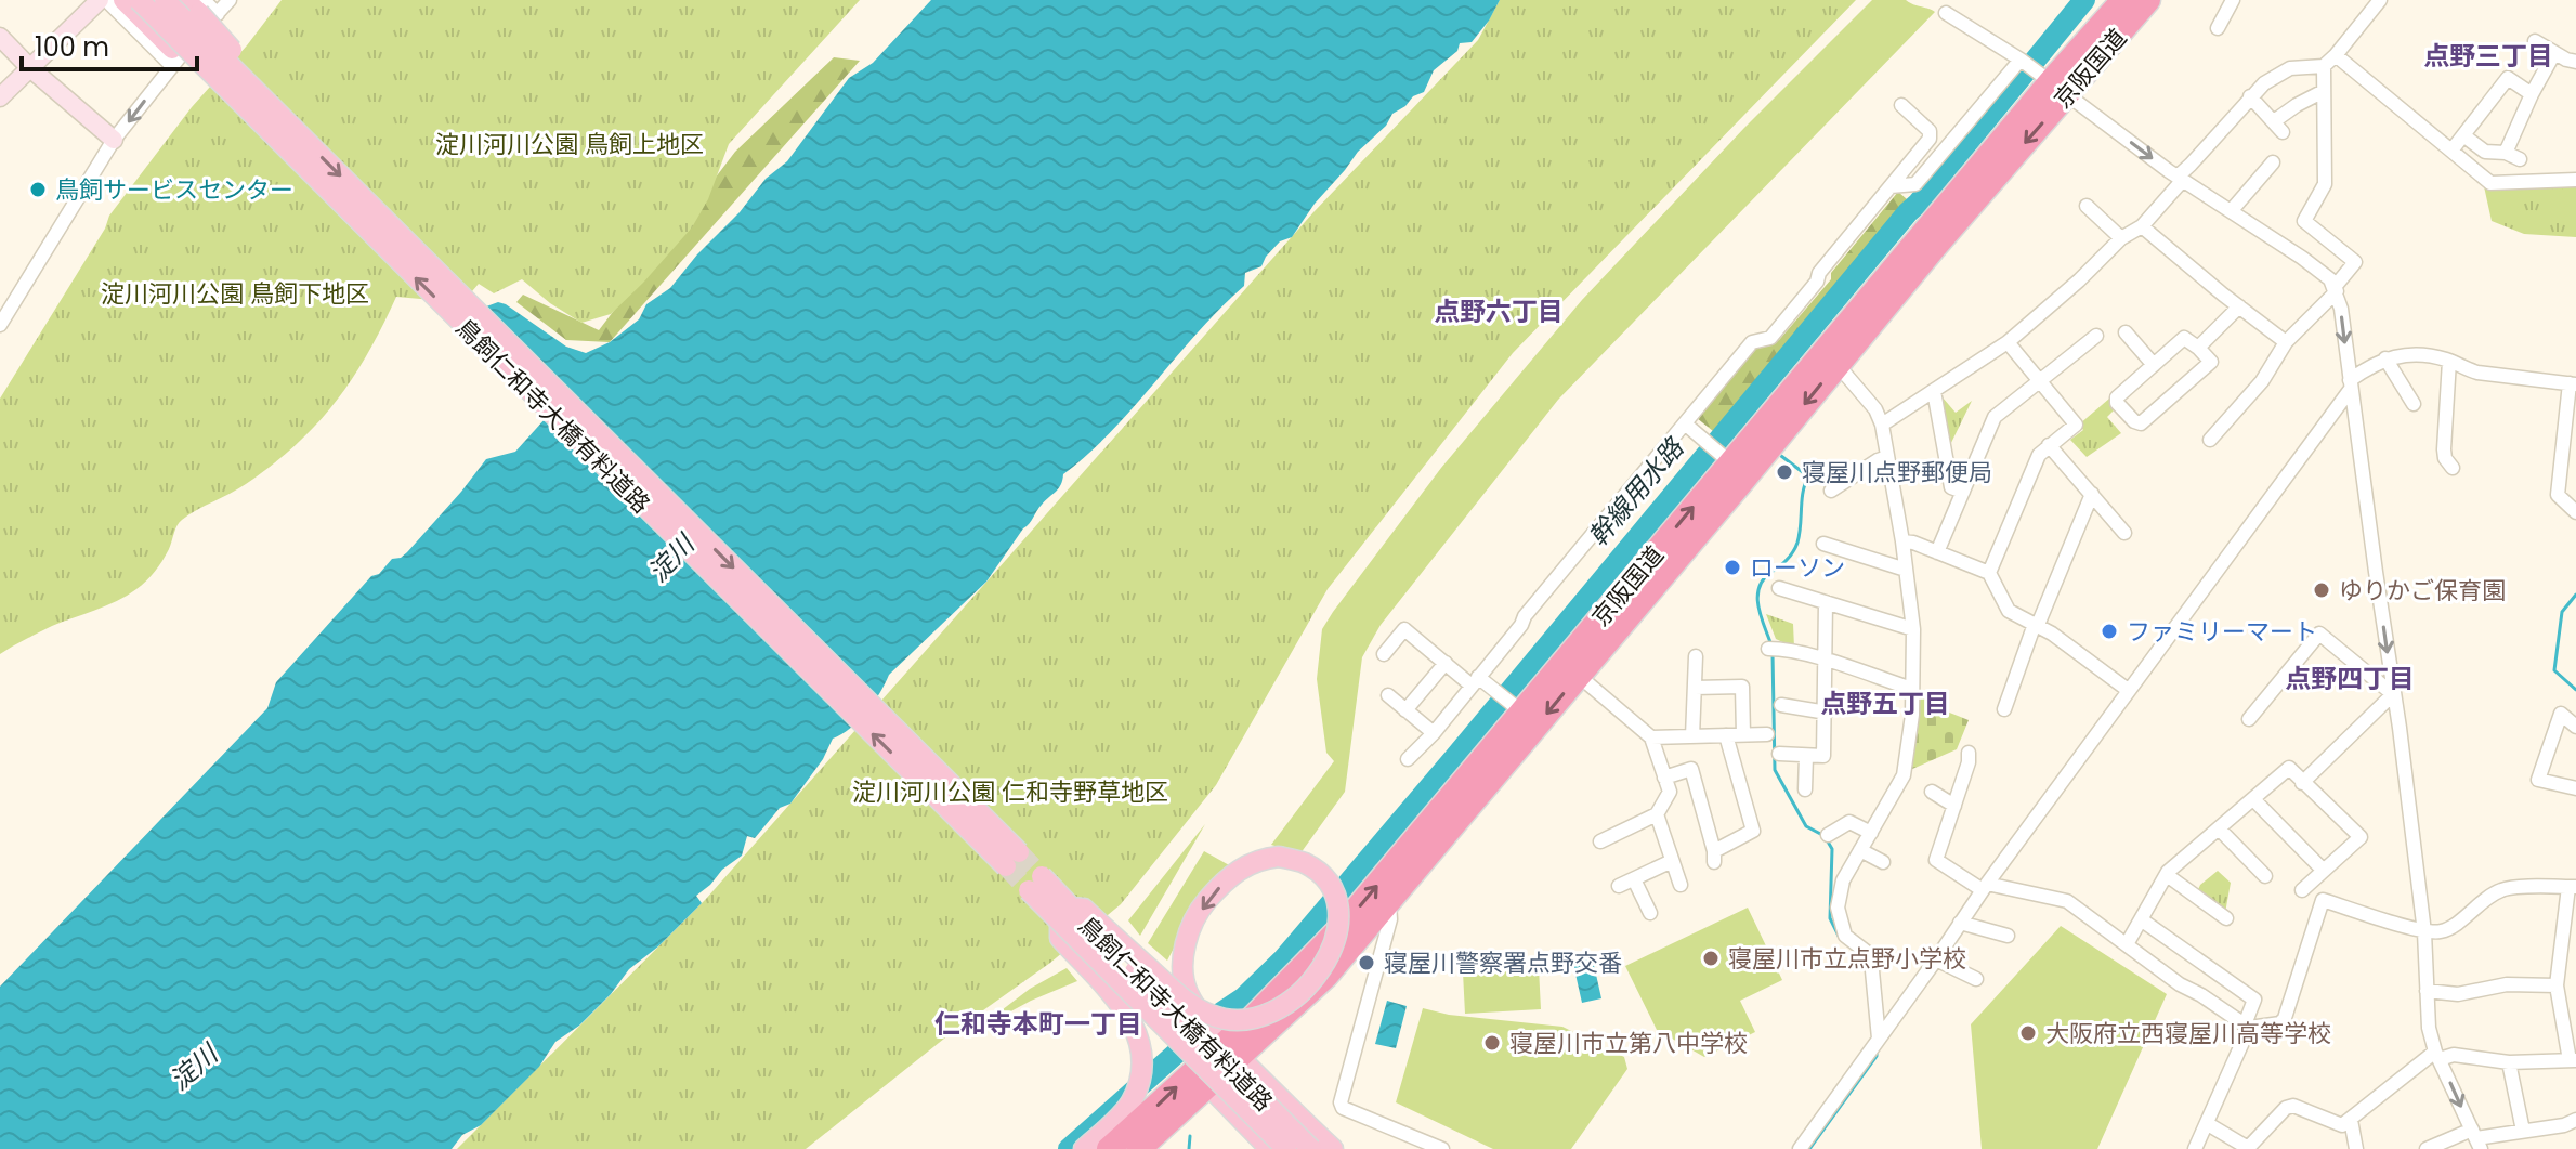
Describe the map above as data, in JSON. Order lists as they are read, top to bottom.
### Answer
{
  "streets": {
    "highway": ["京阪国道"],
    "main road": ["鳥飼仁和寺大橋有料道路"]
  },
  "districts": [
    "点野三丁目",
    "点野六丁目",
    "点野四丁目",
    "点野五丁目",
    "仁和寺本町一丁目"
  ],
  "water": ["幹線用水路", "淀川"],
  "parks": ["淀川河川公園 鳥飼上地区", "淀川河川公園 鳥飼下地区", "淀川河川公園 仁和寺野草地区"],
  "places": [
    "鳥飼サービスセンター",
    "寝屋川点野郵便局",
    "ローソン",
    "ゆりかご保育園",
    "ファミリーマート",
    "寝屋川市立点野小学校",
    "寝屋川警察署点野交番",
    "大阪府立西寝屋川高等学校",
    "寝屋川市立第八中学校"
  ],
  "scale_bar": "100 m"
}
